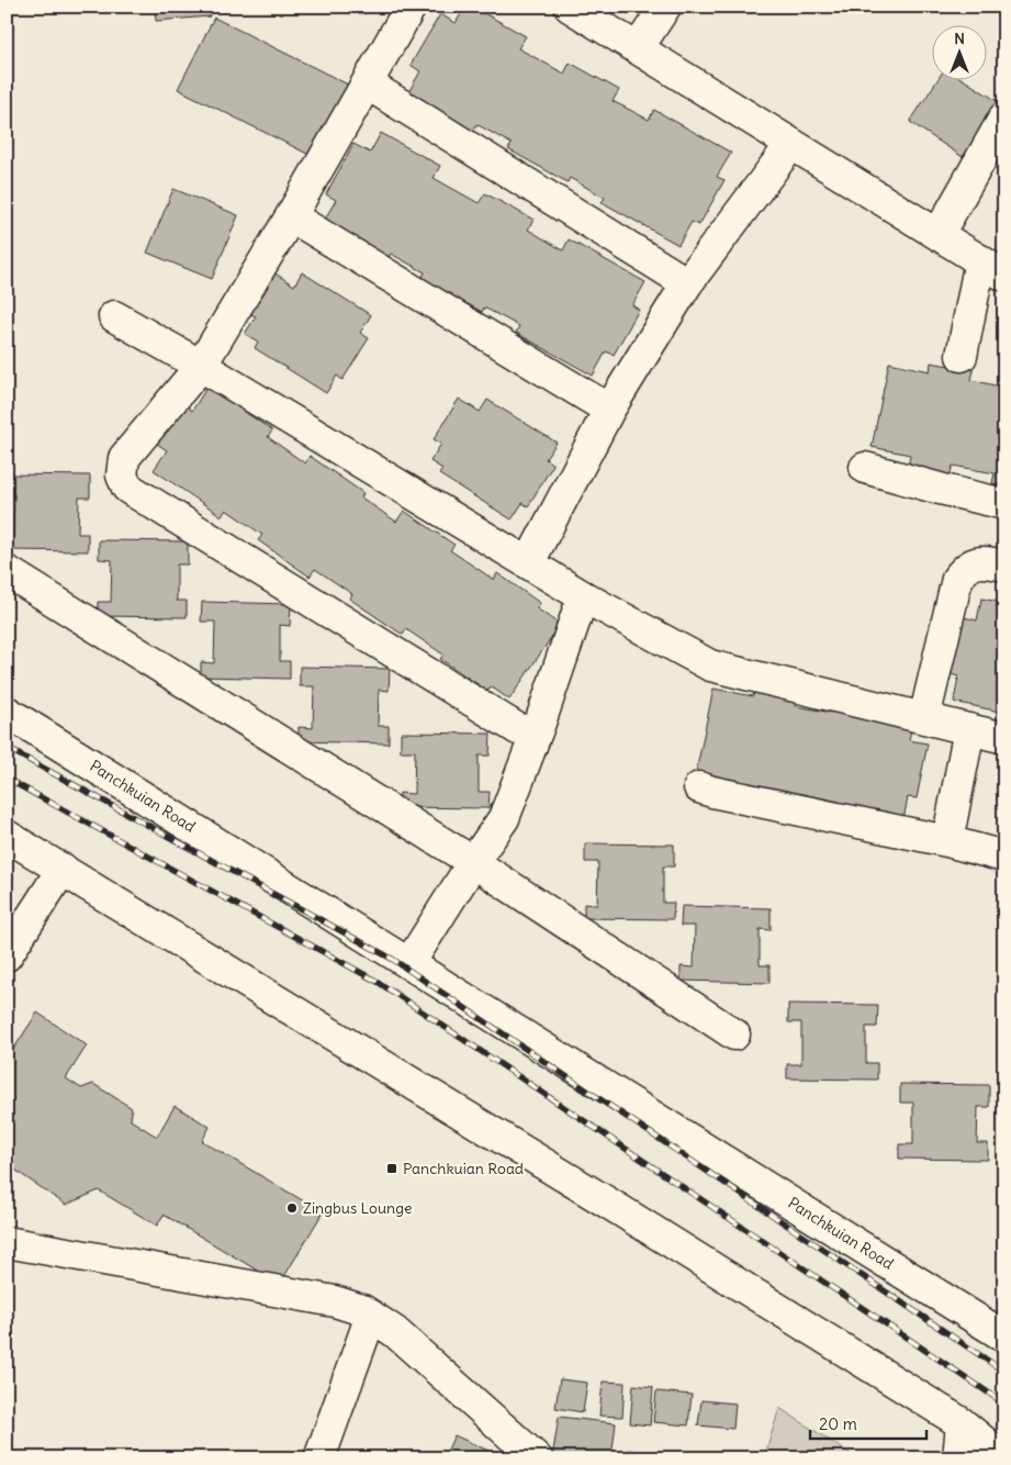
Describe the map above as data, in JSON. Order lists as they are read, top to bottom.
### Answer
{
  "streets": {
    "street": ["Panchkuian Road"]
  },
  "places": {
    "transit": ["Panchkuian Road"],
    "other": ["Zingbus Lounge"]
  },
  "scale_bar": "20 m",
  "north": "top"
}
